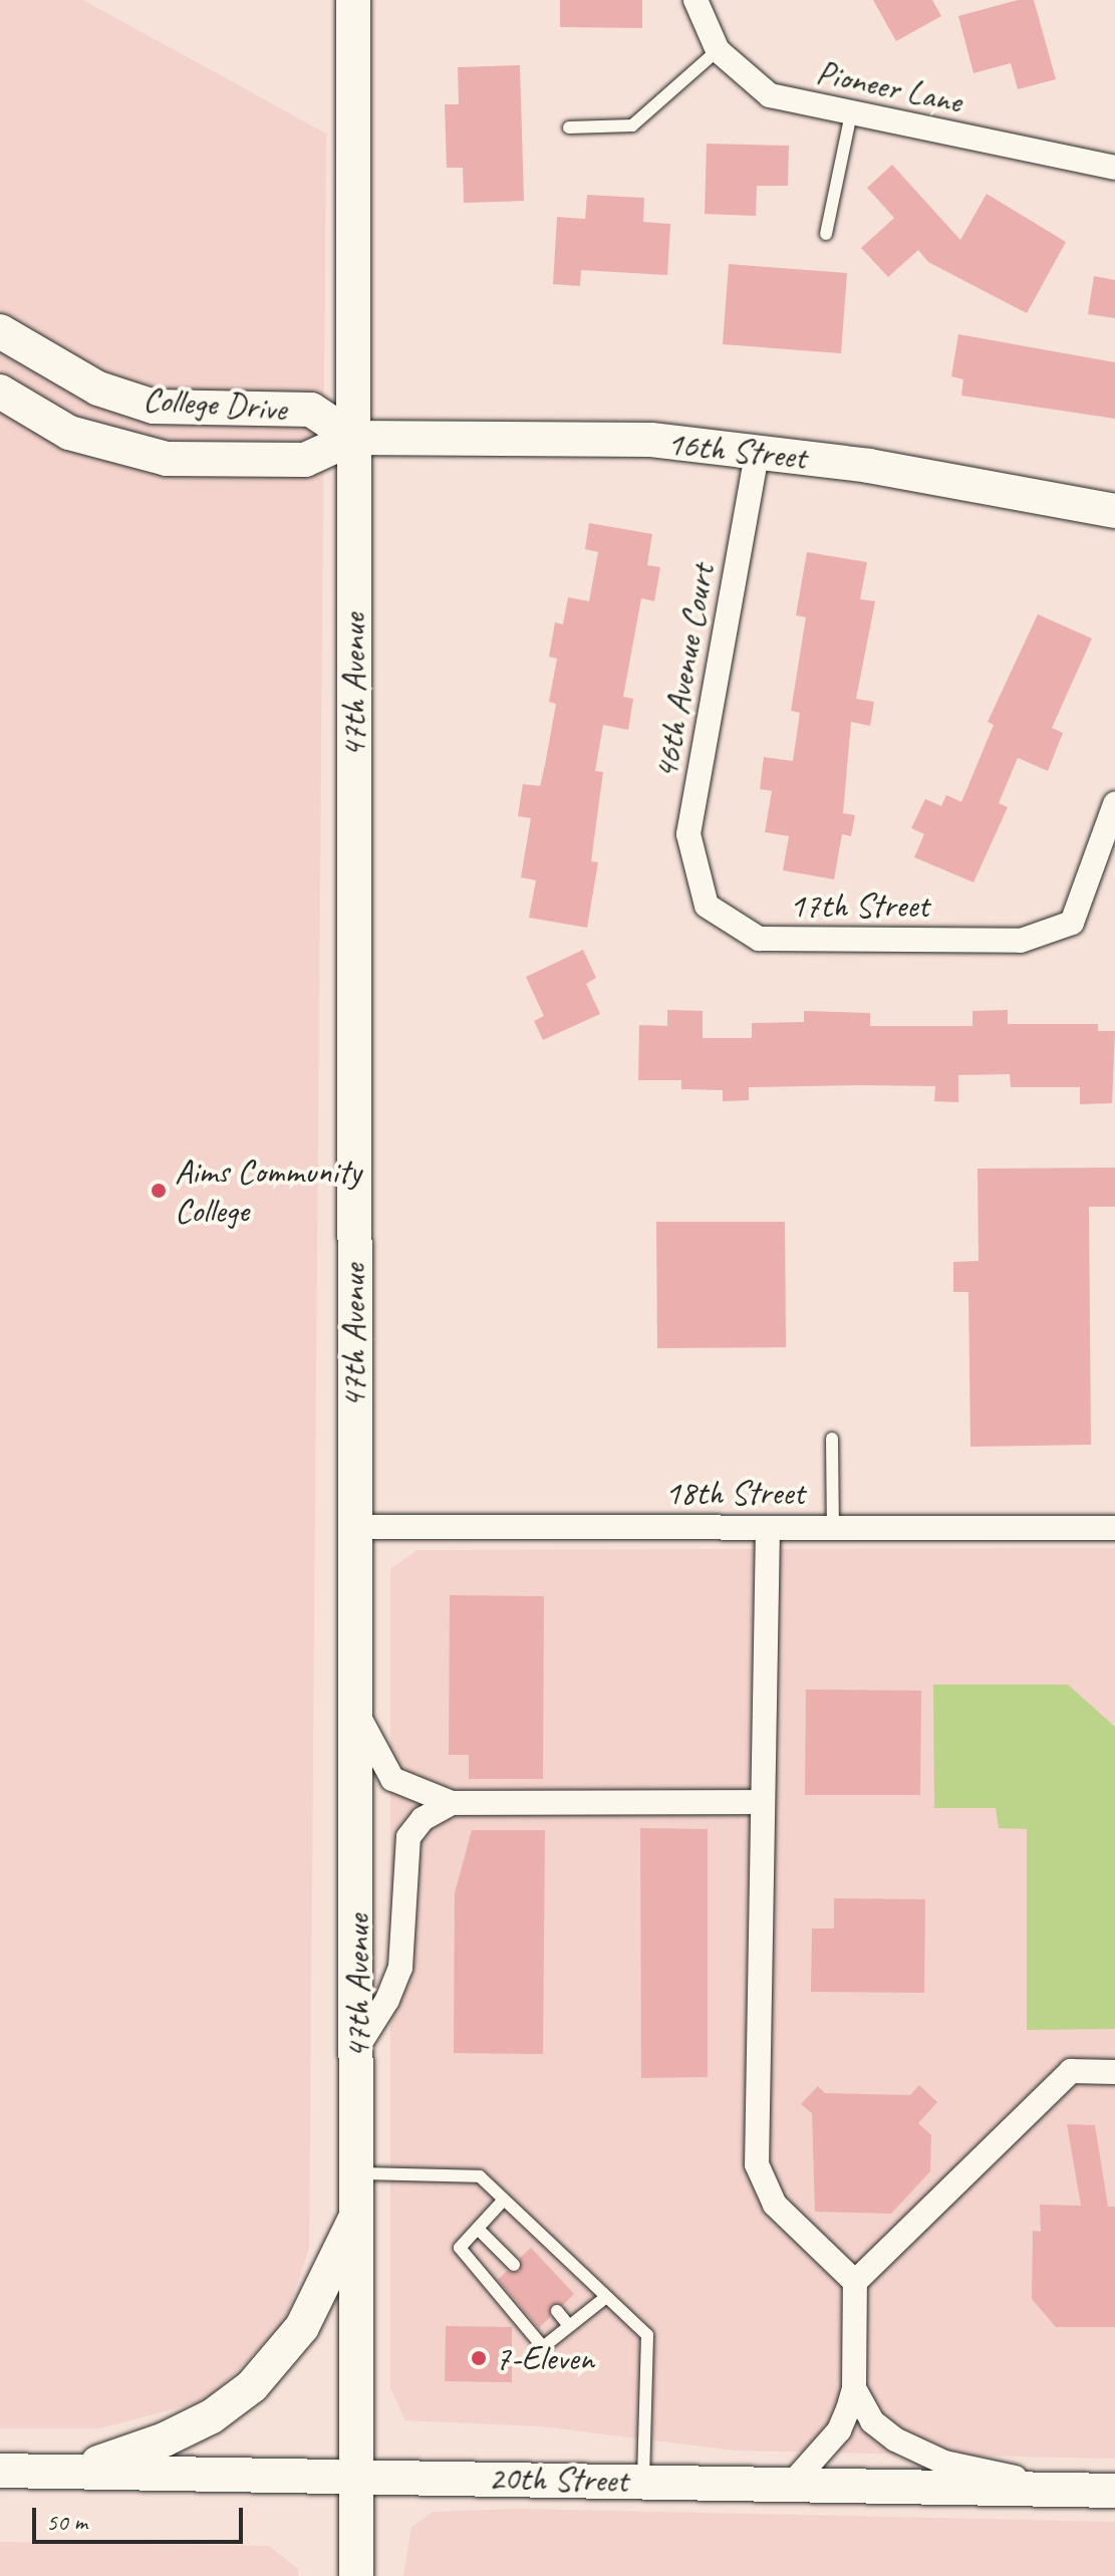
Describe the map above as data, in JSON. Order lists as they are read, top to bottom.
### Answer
{
  "streets": {
    "main road": [
      "College Drive",
      "16th Street",
      "47th Avenue",
      "20th Street"
    ],
    "street": [
      "Pioneer Lane",
      "46th Avenue Court",
      "17th Street",
      "18th Street"
    ]
  },
  "crossings": [
    ["College Drive", "16th Street"],
    ["College Drive", "47th Avenue"],
    ["16th Street", "46th Avenue Court"],
    ["16th Street", "47th Avenue"],
    ["46th Avenue Court", "17th Street"],
    ["47th Avenue", "18th Street"],
    ["47th Avenue", "20th Street"]
  ],
  "places": ["Aims Community College", "7-Eleven"],
  "scale_bar": "50 m"
}
